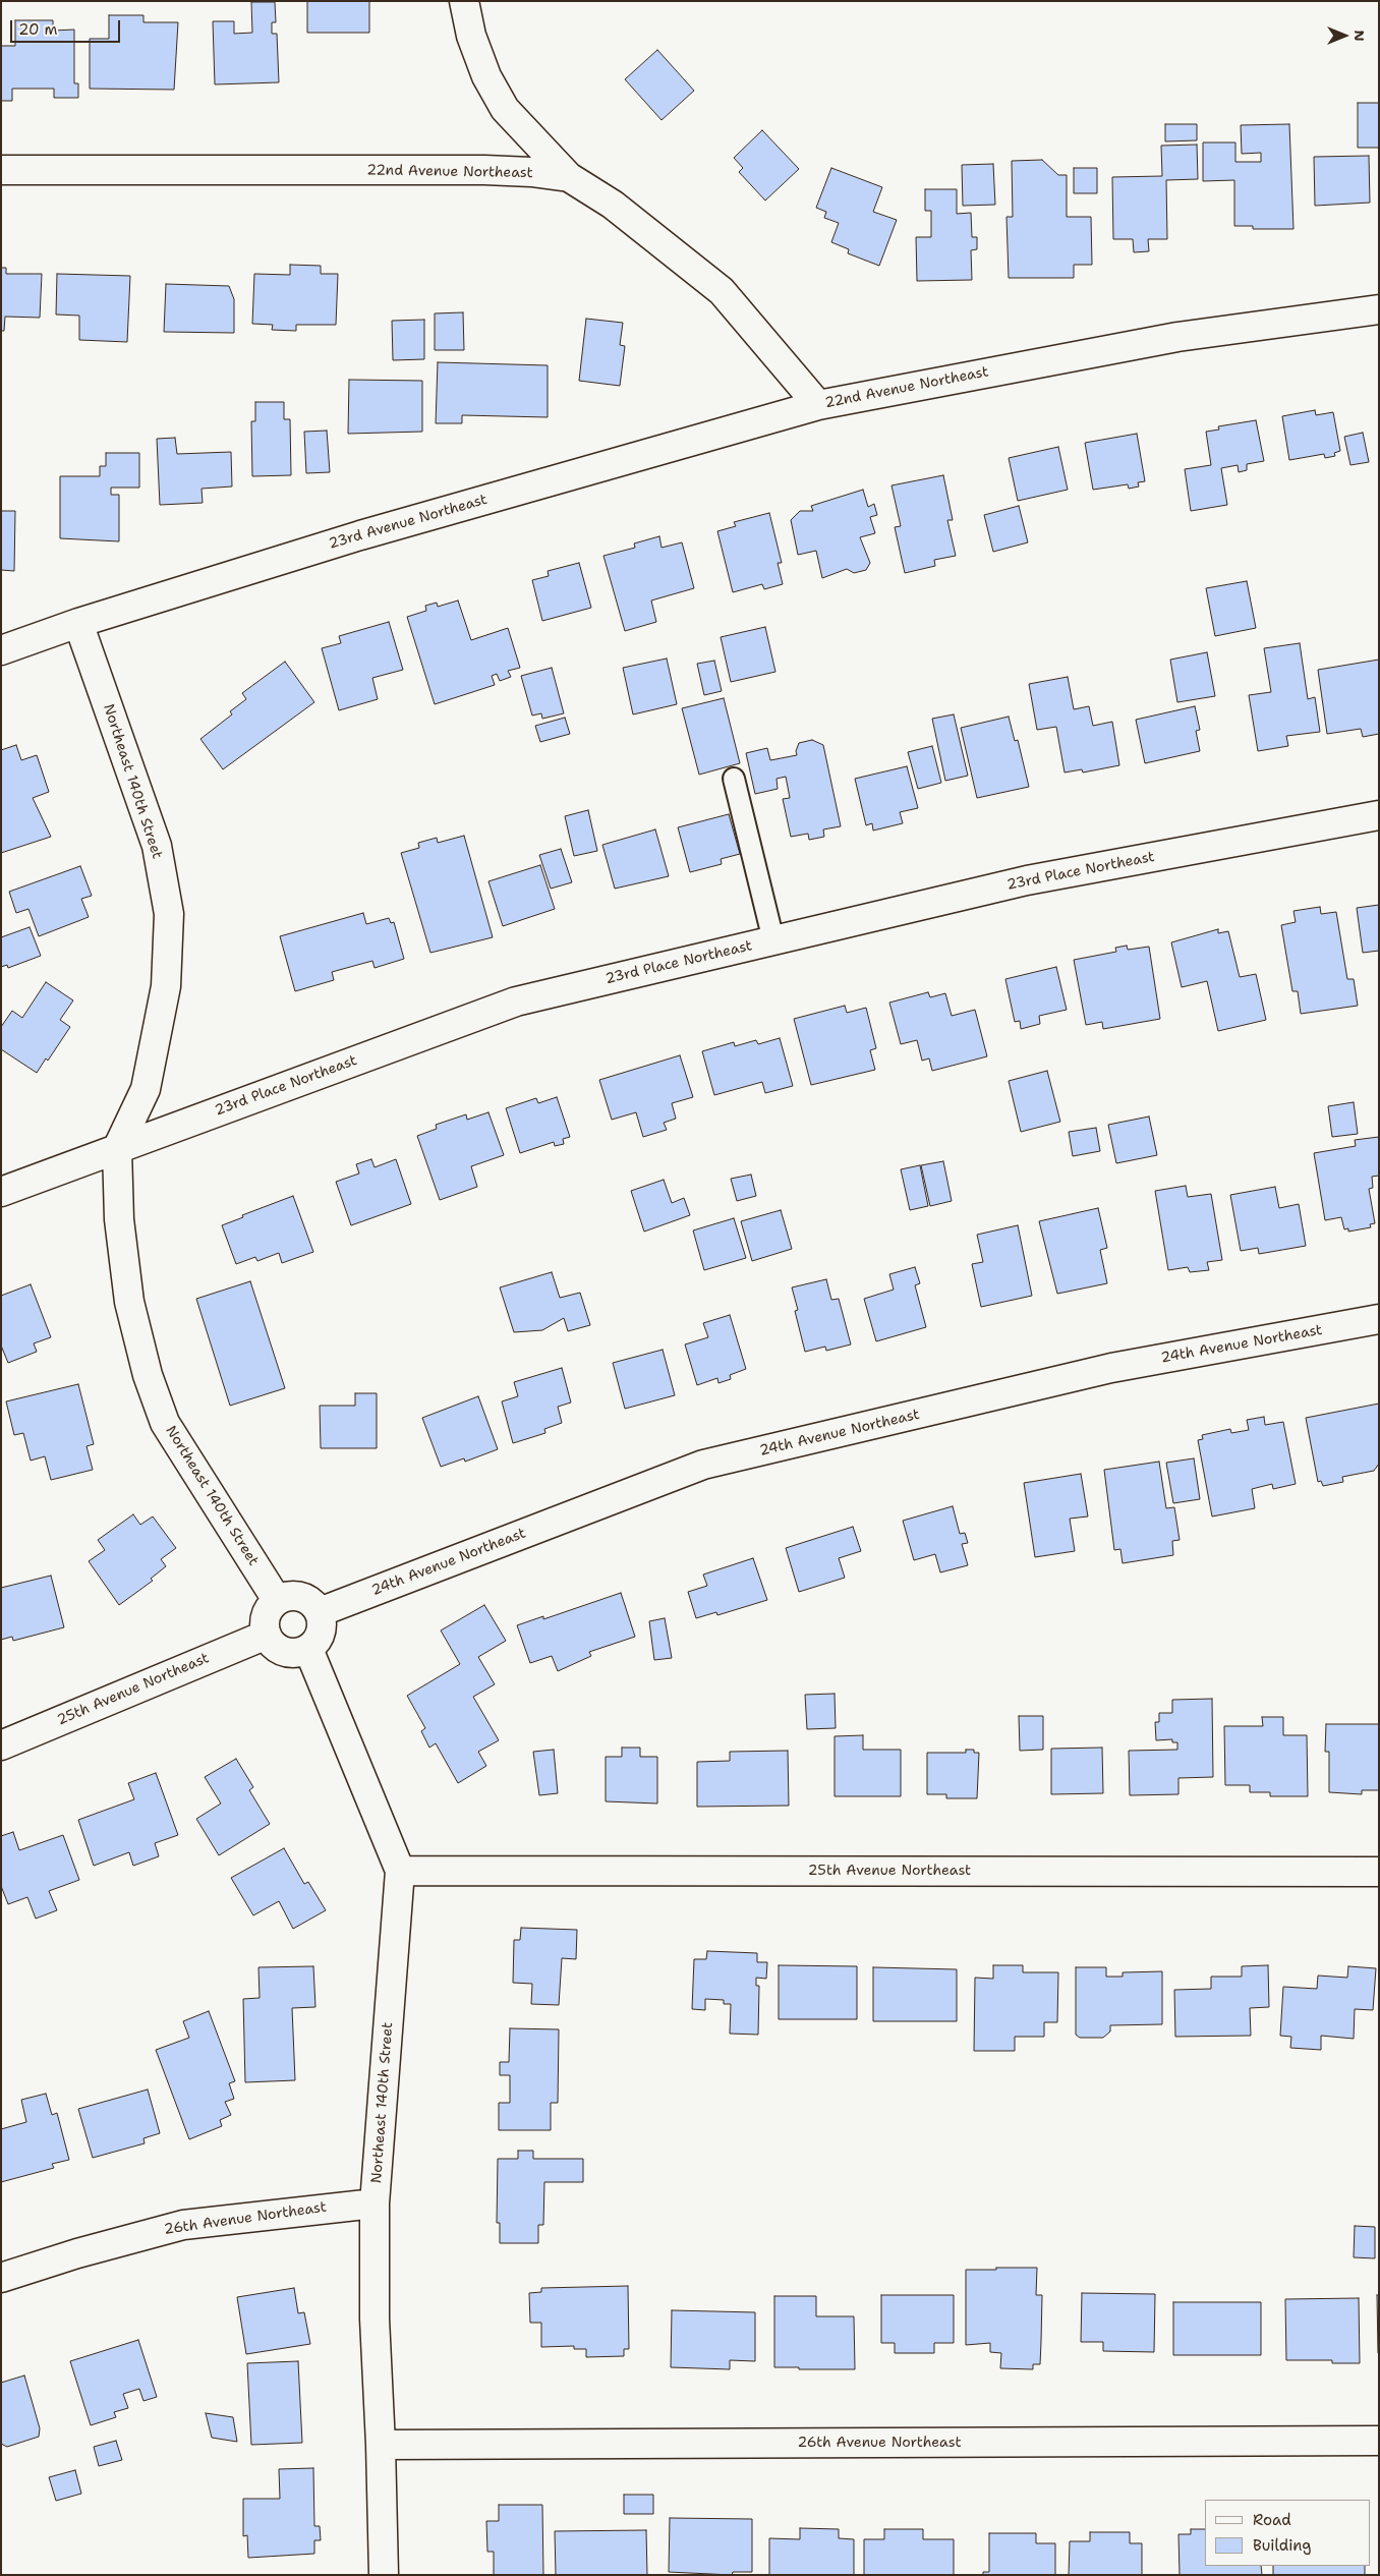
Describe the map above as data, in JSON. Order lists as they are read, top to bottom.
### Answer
{
  "streets": {
    "street": [
      "22nd Avenue Northeast",
      "23rd Avenue Northeast",
      "Northeast 140th Street",
      "23rd Place Northeast",
      "24th Avenue Northeast",
      "25th Avenue Northeast",
      "26th Avenue Northeast"
    ]
  },
  "crossings": [
    ["22nd Avenue Northeast", "23rd Avenue Northeast"],
    ["23rd Avenue Northeast", "Northeast 140th Street"],
    ["Northeast 140th Street", "23rd Place Northeast"],
    ["Northeast 140th Street", "24th Avenue Northeast"],
    ["Northeast 140th Street", "25th Avenue Northeast"],
    ["Northeast 140th Street", "26th Avenue Northeast"],
    ["24th Avenue Northeast", "25th Avenue Northeast"]
  ],
  "legend": ["Road", "Building"],
  "scale_bar": "20 m",
  "north": "right"
}
